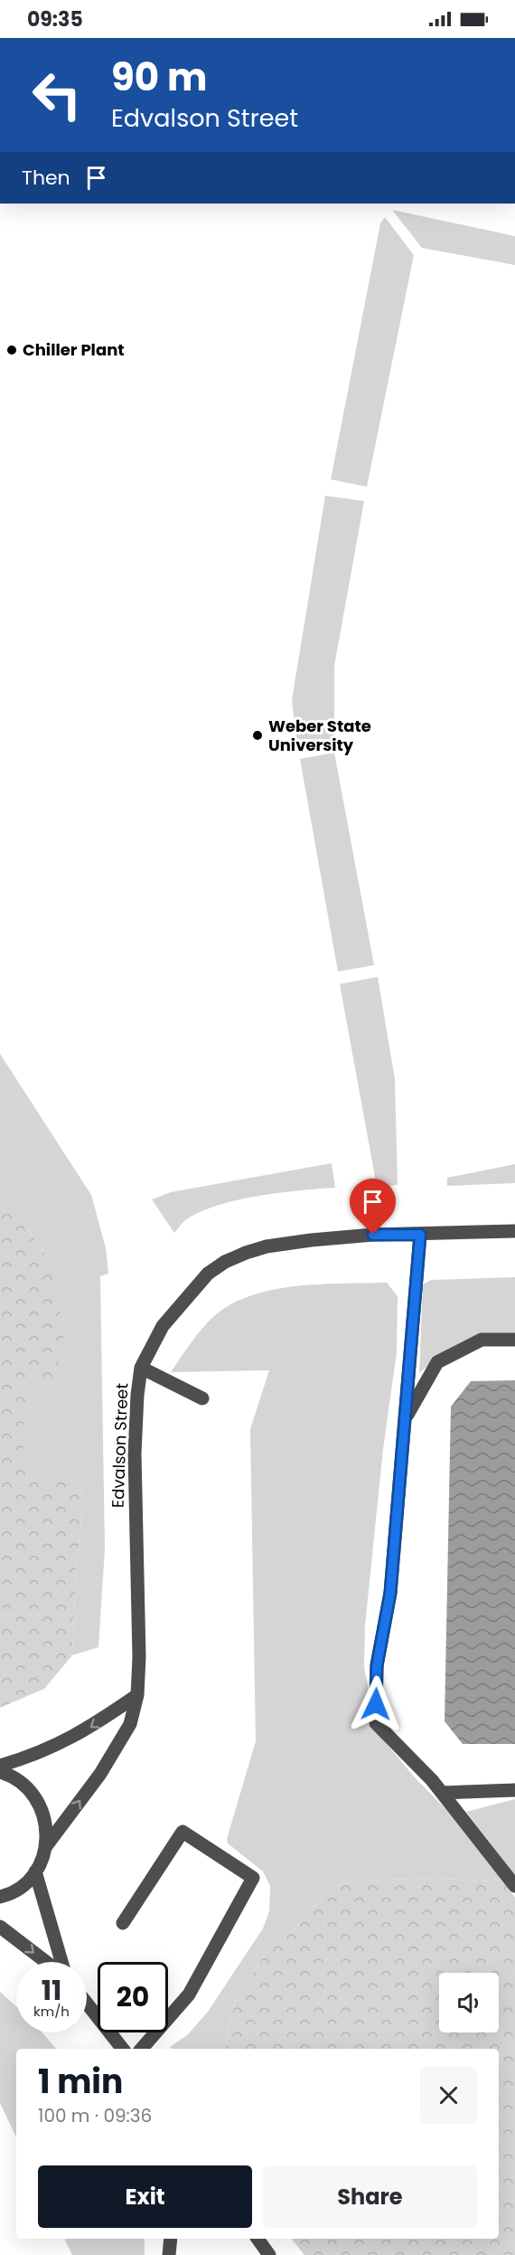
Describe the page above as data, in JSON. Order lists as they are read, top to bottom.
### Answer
{
  "streets": {
    "street": ["Edvalson Street"]
  },
  "places": ["Chiller Plant", "Weber State University"],
  "page": {
    "status": "09:35",
    "turn": ["90 m", "Edvalson Street"],
    "then": "Then",
    "speed": "11 km/h",
    "limit": "20",
    "heading": ["1 min", "100 m · 09:36"],
    "buttons": ["Exit", "Share"]
  }
}
